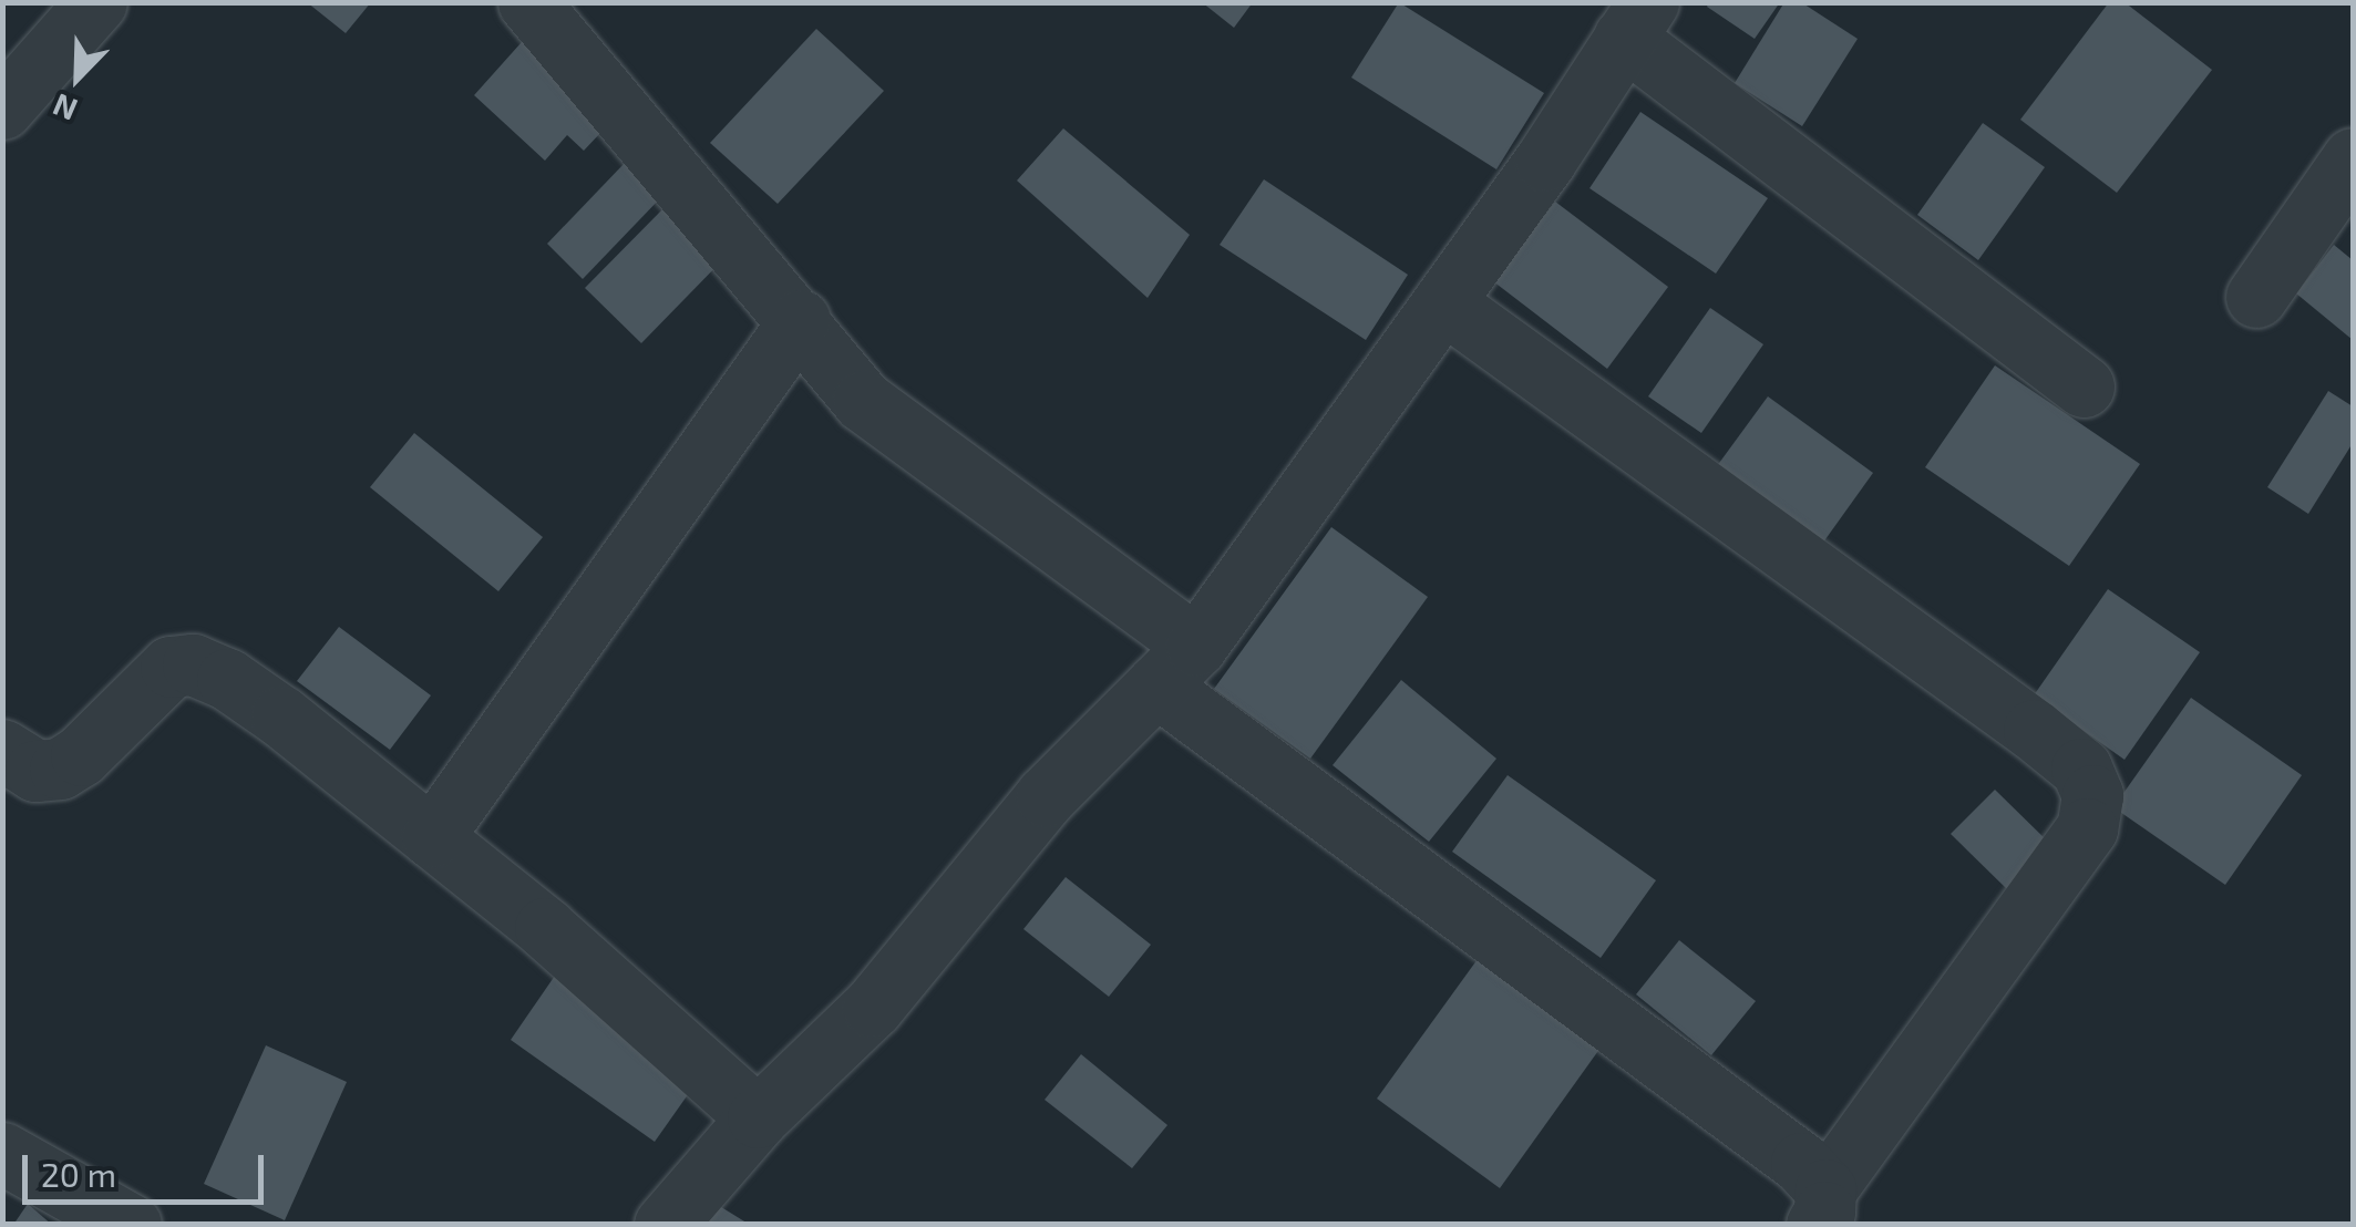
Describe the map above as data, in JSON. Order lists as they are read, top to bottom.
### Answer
{
  "scale_bar": "20 m",
  "north": "bottom left"
}
